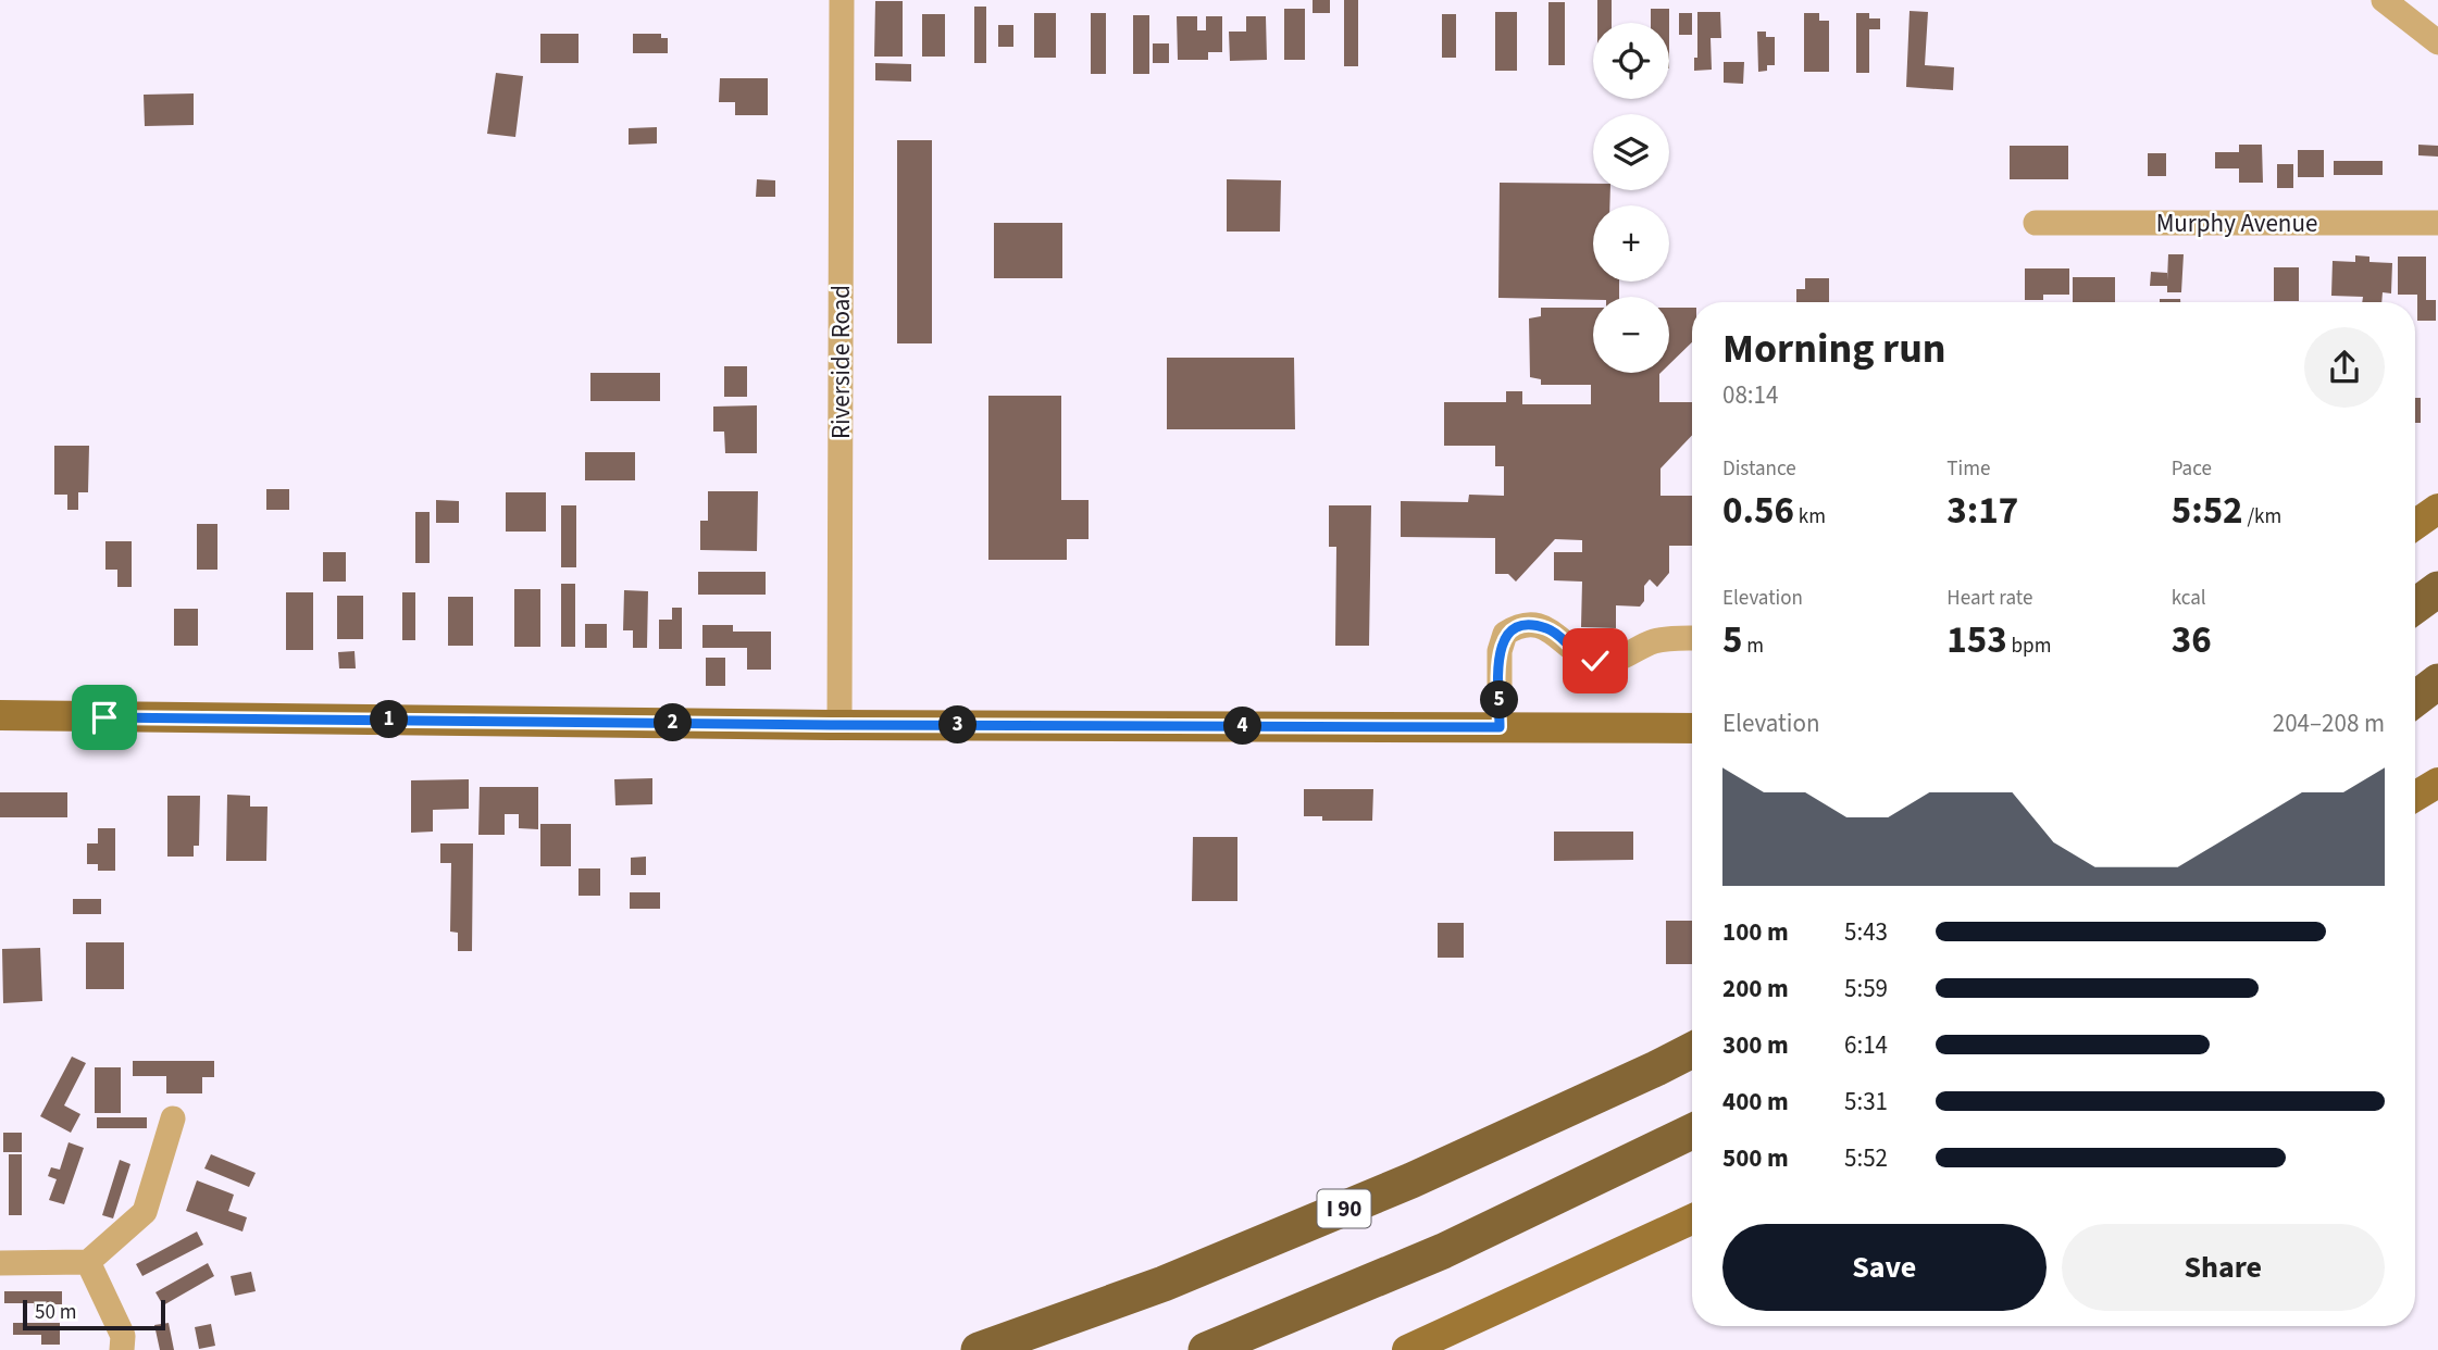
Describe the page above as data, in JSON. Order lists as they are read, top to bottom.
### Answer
{
  "streets": {
    "highway": ["I 90"],
    "street": ["Murphy Avenue", "Riverside Road"]
  },
  "scale_bar": "50 m",
  "page": {
    "map_buttons": ["+", "−"],
    "heading": ["Morning run", "08:14"],
    "stats": [
      ["Distance", "0.56 km"],
      ["Time", "3:17"],
      ["Pace", "5:52 /km"],
      ["Elevation", "5 m"],
      ["Heart rate", "153 bpm"],
      ["kcal", "36"]
    ],
    "pins": [
      "5",
      "1",
      "2",
      "3",
      "4"
    ],
    "chart": ["Elevation", "204–208 m"],
    "list": [
      {
        "name": "100 m",
        "note": "5:43"
      },
      {
        "name": "200 m",
        "note": "5:59"
      },
      {
        "name": "300 m",
        "note": "6:14"
      },
      {
        "name": "400 m",
        "note": "5:31"
      },
      {
        "name": "500 m",
        "note": "5:52"
      }
    ],
    "buttons": ["Save", "Share"],
    "scale": "50 m"
  }
}
